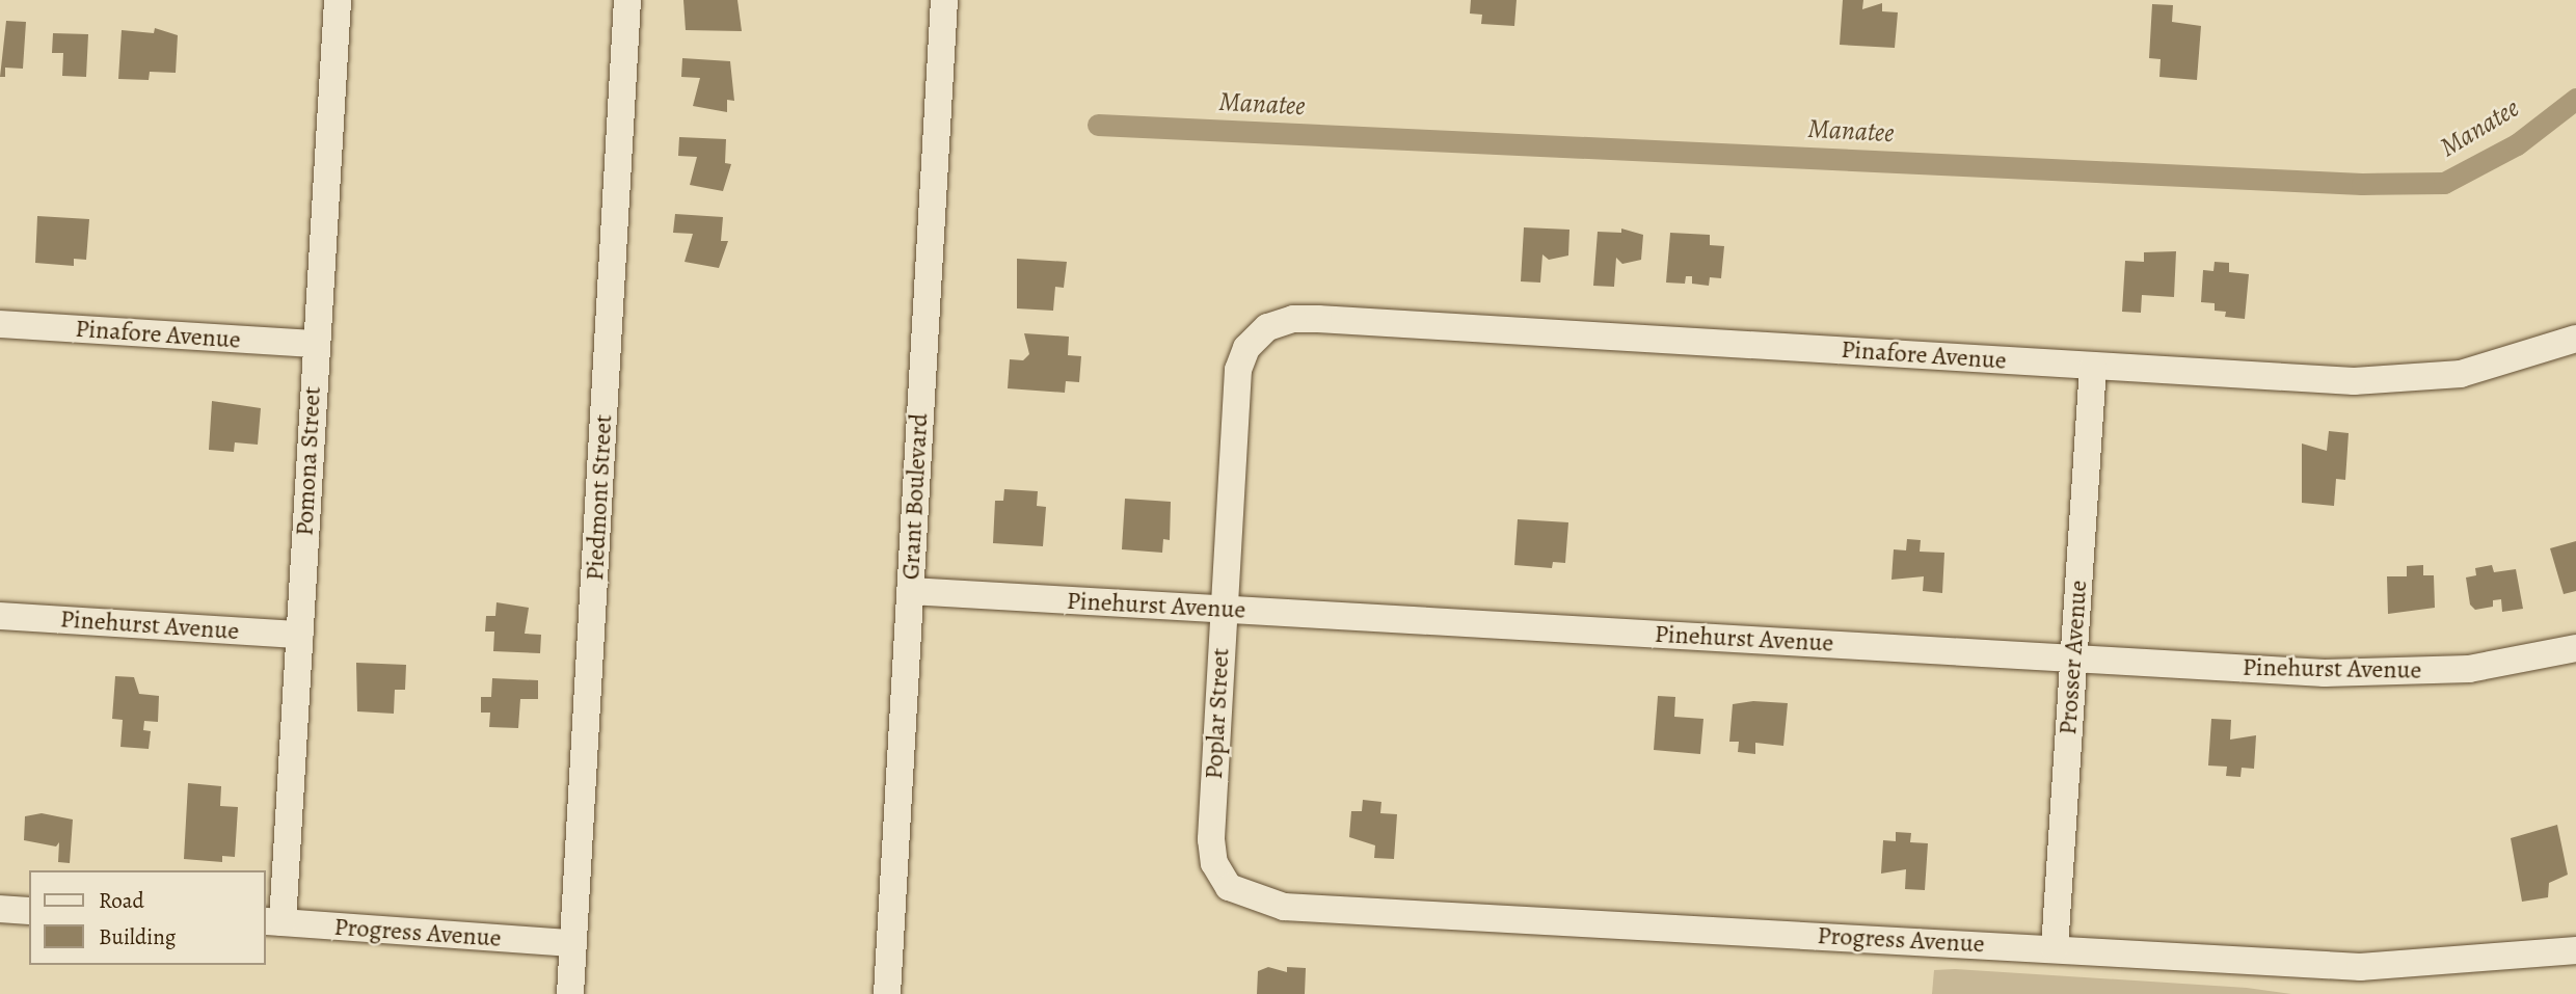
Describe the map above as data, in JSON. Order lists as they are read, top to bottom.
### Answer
{
  "streets": {
    "street": [
      "Pinafore Avenue",
      "Pomona Street",
      "Grant Boulevard",
      "Piedmont Street",
      "Pinehurst Avenue",
      "Prosser Avenue",
      "Poplar Street",
      "Progress Avenue"
    ]
  },
  "crossings": [
    ["Pinafore Avenue", "Pomona Street"],
    ["Pinafore Avenue", "Prosser Avenue"],
    ["Pinafore Avenue", "Poplar Street"],
    ["Pomona Street", "Pinehurst Avenue"],
    ["Pomona Street", "Progress Avenue"],
    ["Grant Boulevard", "Pinehurst Avenue"],
    ["Piedmont Street", "Progress Avenue"],
    ["Pinehurst Avenue", "Prosser Avenue"],
    ["Pinehurst Avenue", "Poplar Street"],
    ["Prosser Avenue", "Progress Avenue"],
    ["Poplar Street", "Progress Avenue"]
  ],
  "water": ["Manatee"],
  "legend": ["Road", "Building"]
}
